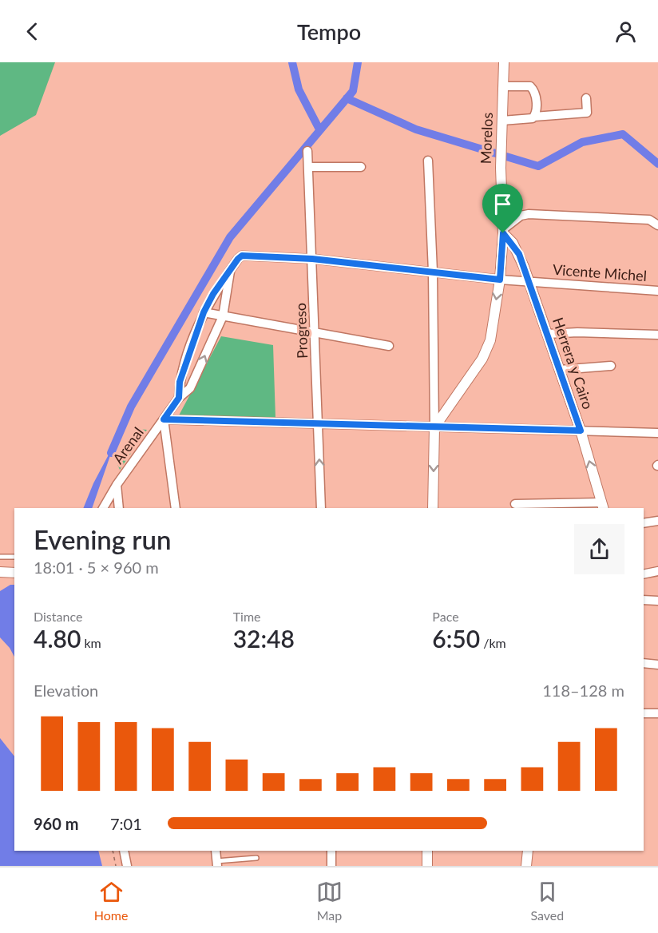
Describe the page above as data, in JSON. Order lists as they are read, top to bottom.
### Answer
{
  "streets": {
    "street": [
      "Morelos",
      "Vicente Michel",
      "Progreso",
      "Herrera y Cairo",
      "Arenal"
    ]
  },
  "crossings": [
    ["Morelos", "Vicente Michel"],
    ["Morelos", "Herrera y Cairo"],
    ["Vicente Michel", "Progreso"],
    ["Vicente Michel", "Herrera y Cairo"],
    ["Vicente Michel", "Arenal"]
  ],
  "page": {
    "header": "Tempo",
    "heading": ["Evening run", "18:01 · 5 × 960 m"],
    "stats": [
      ["Distance", "4.80 km"],
      ["Time", "32:48"],
      ["Pace", "6:50 /km"]
    ],
    "chart": ["Elevation", "118–128 m"],
    "list": [
      {
        "name": "960 m",
        "note": "7:01"
      }
    ],
    "tabs": ["Home", "Map", "Saved"]
  }
}
